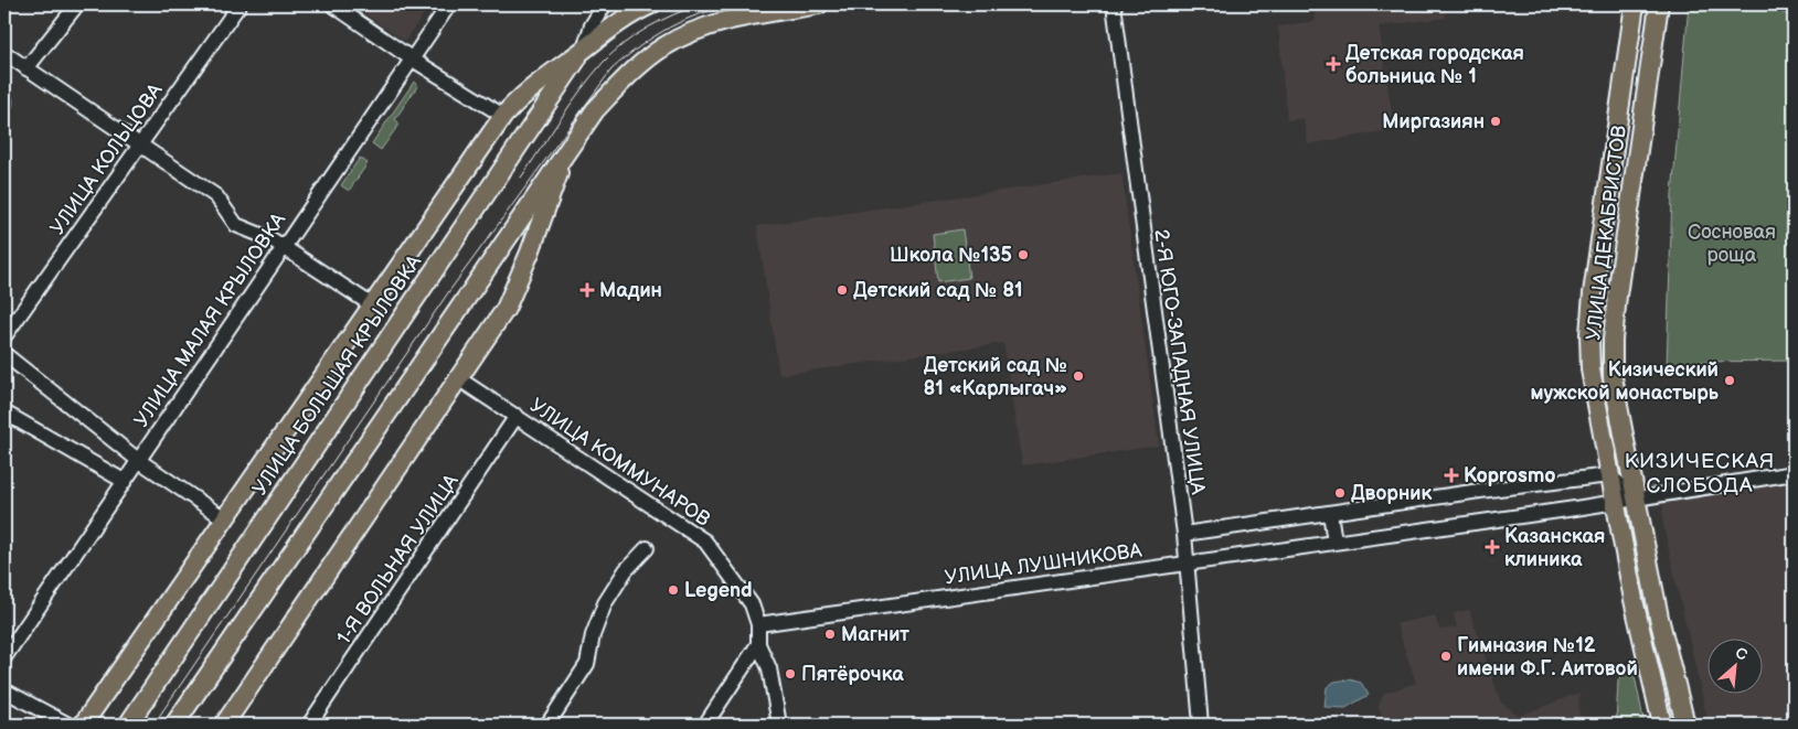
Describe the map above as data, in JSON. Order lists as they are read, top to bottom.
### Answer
{
  "streets": {
    "main road": ["УЛИЦА ДЕКАБРИСТОВ", "УЛИЦА БОЛЬШАЯ КРЫЛОВКА"],
    "street": [
      "УЛИЦА КОЛЬЦОВА",
      "УЛИЦА МАЛАЯ КРЫЛОВКА",
      "2-Я ЮГО-ЗАПАДНАЯ УЛИЦА",
      "УЛИЦА КОММУНАРОВ",
      "1-Я ВОЛЬНАЯ УЛИЦА",
      "УЛИЦА ЛУШНИКОВА"
    ]
  },
  "crossings": [
    ["УЛИЦА ДЕКАБРИСТОВ", "УЛИЦА ЛУШНИКОВА"],
    ["2-Я ЮГО-ЗАПАДНАЯ УЛИЦА", "УЛИЦА ЛУШНИКОВА"],
    ["УЛИЦА КОММУНАРОВ", "1-Я ВОЛЬНАЯ УЛИЦА"],
    ["УЛИЦА КОММУНАРОВ", "УЛИЦА ЛУШНИКОВА"]
  ],
  "districts": ["КИЗИЧЕСКАЯ СЛОБОДА"],
  "parks": ["Сосновая роща"],
  "places": {
    "health": [
      "Детская городская больница № 1",
      "Мадин",
      "Koprosmo",
      "Казанская клиника"
    ],
    "other": [
      "Миргазиян",
      "Школа №135",
      "Детский сад № 81",
      "Детский сад № 81 «Карлыгач»",
      "Кизический мужской монастырь",
      "Дворник",
      "Legend",
      "Магнит",
      "Гимназия №12 имени Ф.Г. Аитовой",
      "Пятёрочка"
    ]
  },
  "north": "top right"
}
